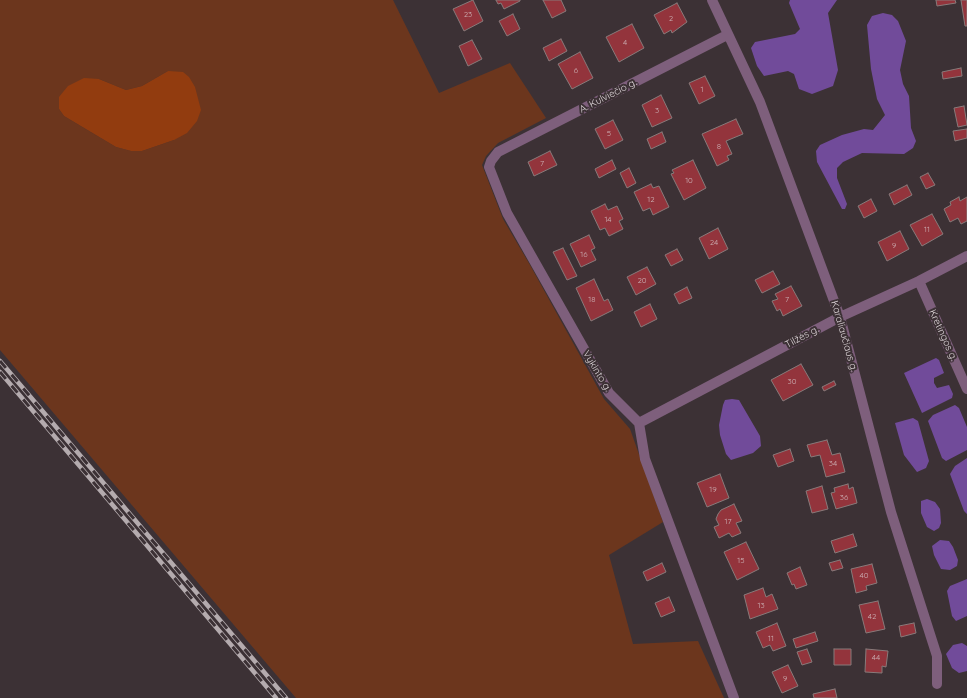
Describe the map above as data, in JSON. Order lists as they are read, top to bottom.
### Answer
{
  "streets": {
    "street": [
      "A. Kulviečio g.",
      "Kretingos g.",
      "Karaliaučiaus g.",
      "Tilžės g.",
      "Vykinto g."
    ]
  },
  "crossings": [
    ["A. Kulviečio g.", "Karaliaučiaus g."],
    ["A. Kulviečio g.", "Vykinto g."],
    ["Kretingos g.", "Tilžės g."],
    ["Karaliaučiaus g.", "Tilžės g."],
    ["Tilžės g.", "Vykinto g."]
  ],
  "house_numbers": [
    "23",
    "2",
    "4",
    "6",
    "1",
    "3",
    "5",
    "8",
    "7",
    "10",
    "12",
    "14",
    "11",
    "24",
    "9",
    "16",
    "20",
    "18",
    "7",
    "30",
    "34",
    "19",
    "36",
    "17",
    "15",
    "40",
    "13",
    "42",
    "11",
    "44",
    "9"
  ]
}
